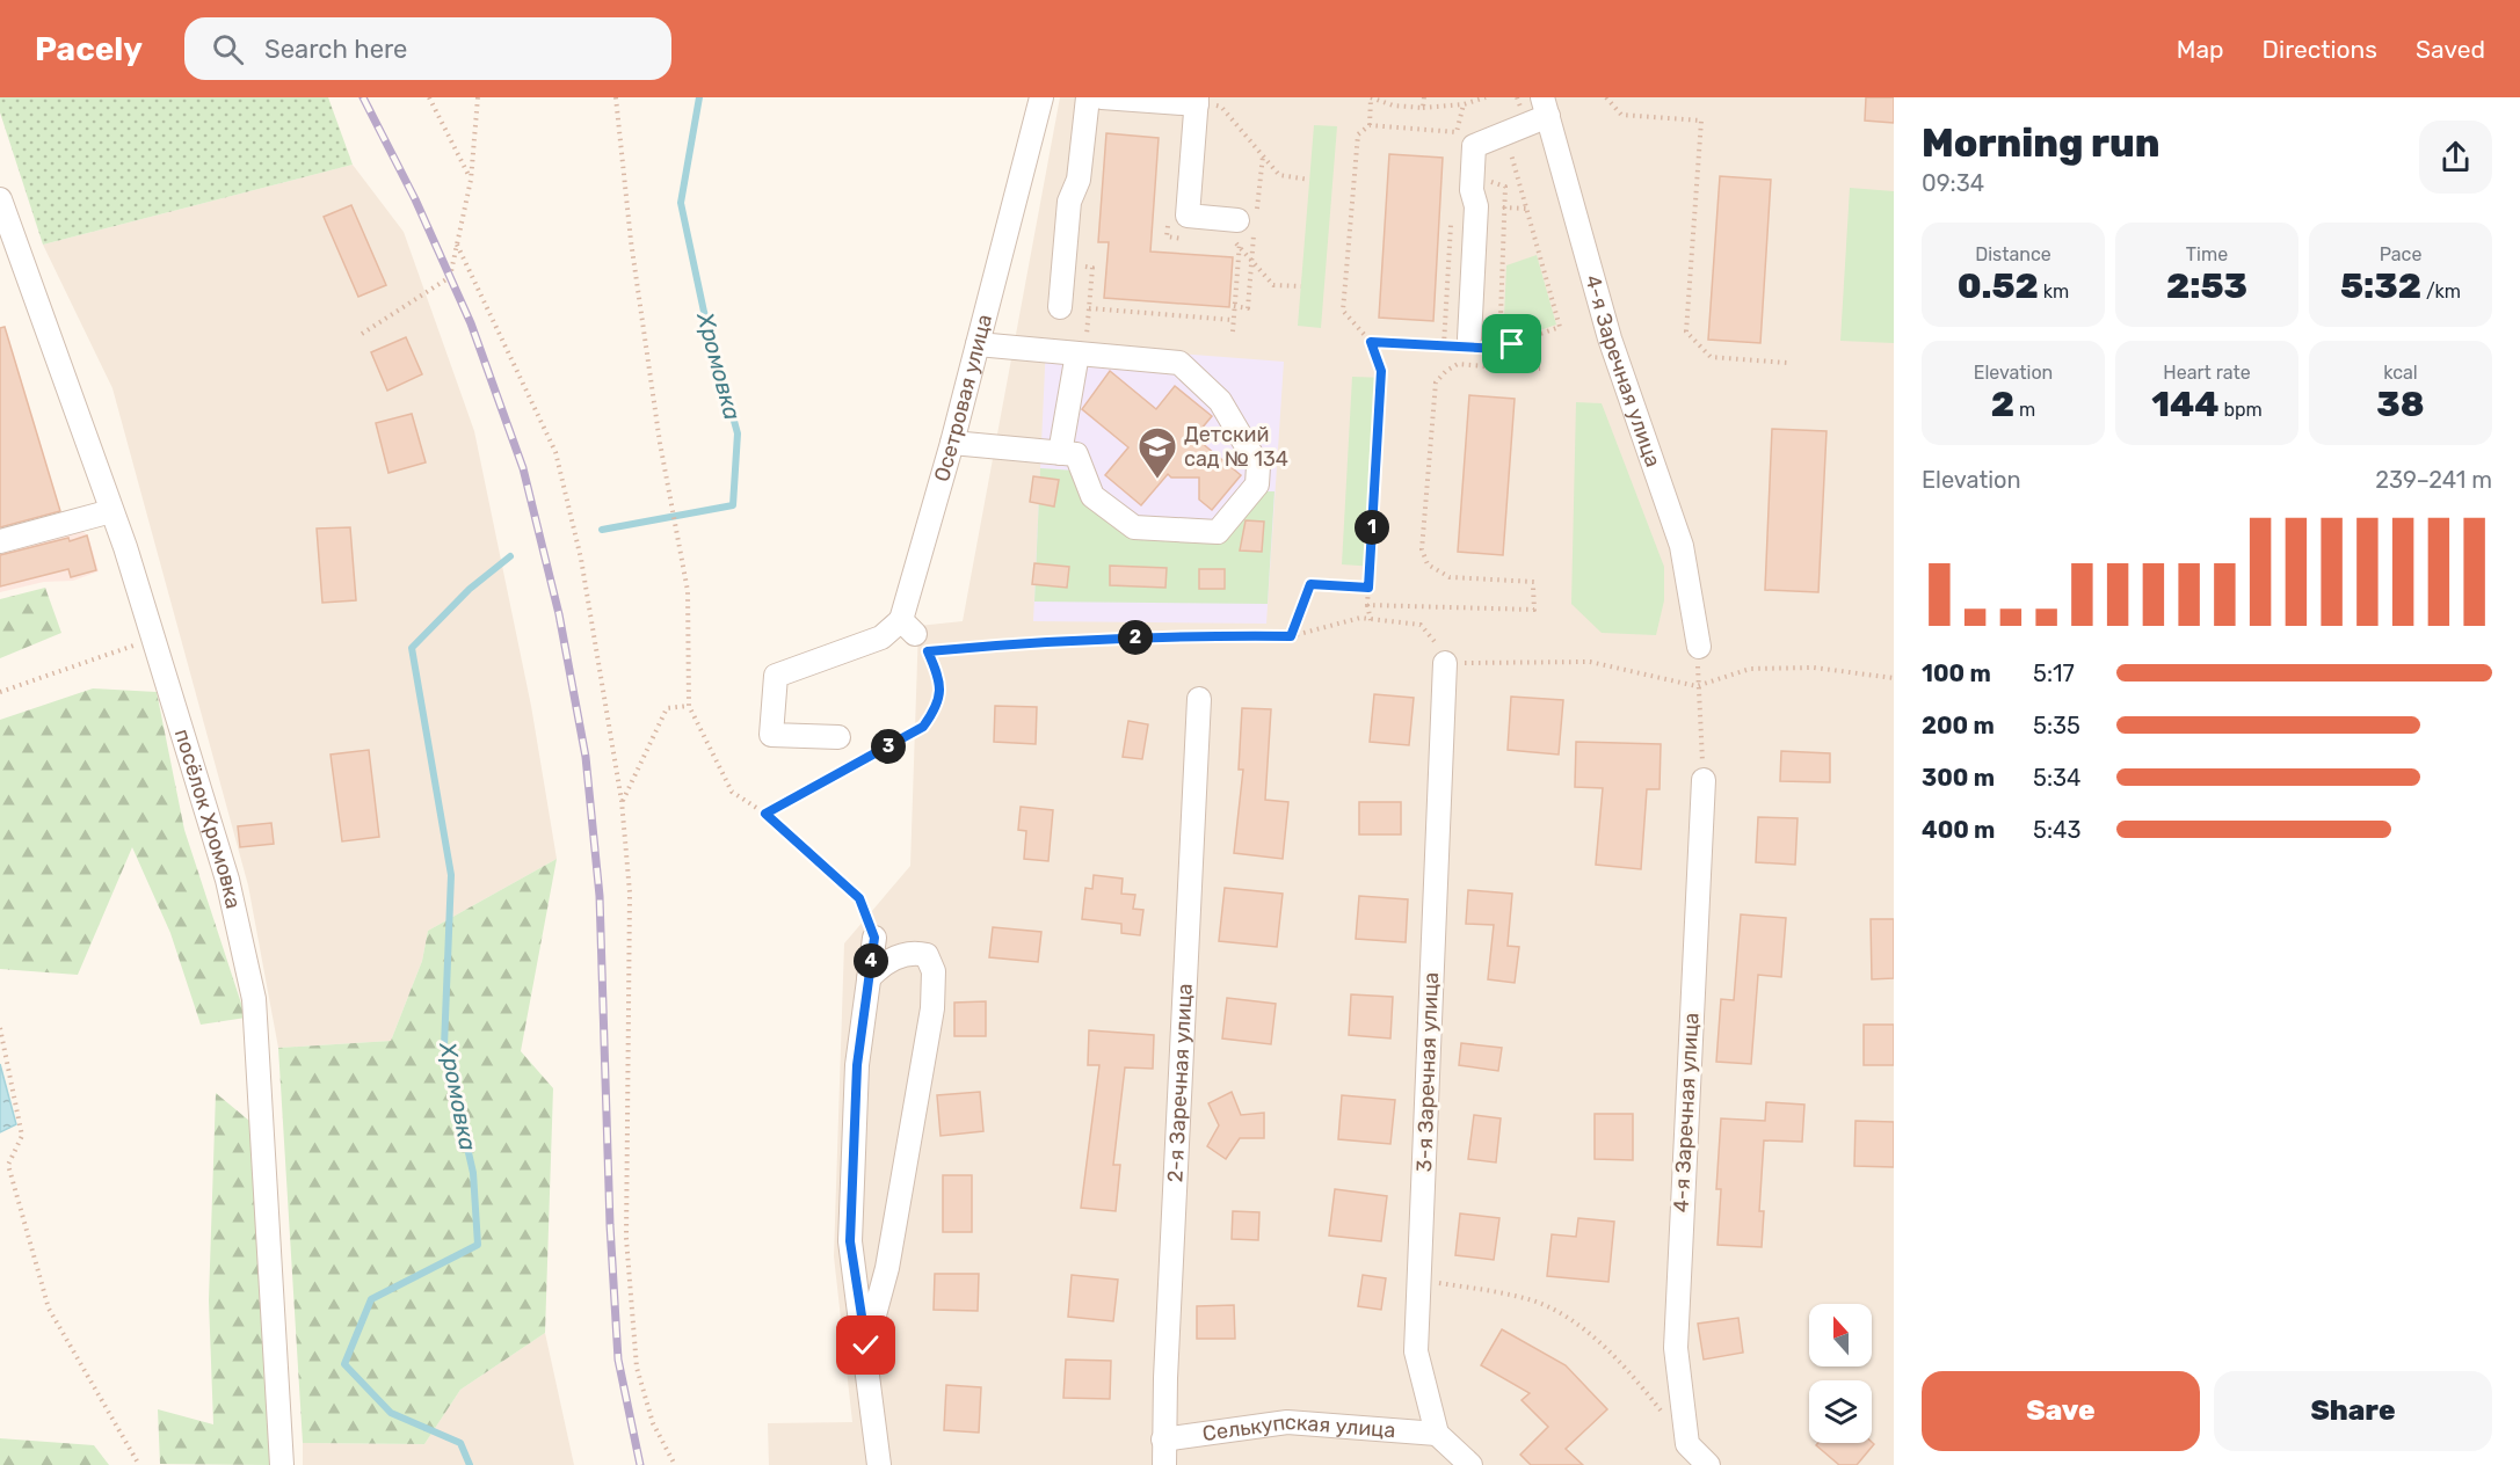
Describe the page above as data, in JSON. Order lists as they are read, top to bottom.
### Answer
{
  "streets": {
    "street": [
      "4-я Заречная улица",
      "Осетровая улица",
      "посёлок Хромовка",
      "3-я Заречная улица",
      "2-я Заречная улица",
      "Селькупская улица"
    ]
  },
  "crossings": [
    ["3-я Заречная улица", "Селькупская улица"],
    ["2-я Заречная улица", "Селькупская улица"]
  ],
  "water": ["Хромовка"],
  "places": {
    "school or university": ["Детский сад № 134"]
  },
  "north": "top",
  "page": {
    "header": "Pacely",
    "search": "Search here",
    "nav": ["Map", "Directions", "Saved"],
    "heading": ["Morning run", "09:34"],
    "stats": [
      ["Distance", "0.52 km"],
      ["Time", "2:53"],
      ["Pace", "5:32 /km"],
      ["Elevation", "2 m"],
      ["Heart rate", "144 bpm"],
      ["kcal", "38"]
    ],
    "chart": ["Elevation", "239–241 m"],
    "pins": [
      "1",
      "2",
      "3",
      "4"
    ],
    "list": [
      {
        "name": "100 m",
        "note": "5:17"
      },
      {
        "name": "200 m",
        "note": "5:35"
      },
      {
        "name": "300 m",
        "note": "5:34"
      },
      {
        "name": "400 m",
        "note": "5:43"
      }
    ],
    "buttons": ["Save", "Share"]
  }
}
